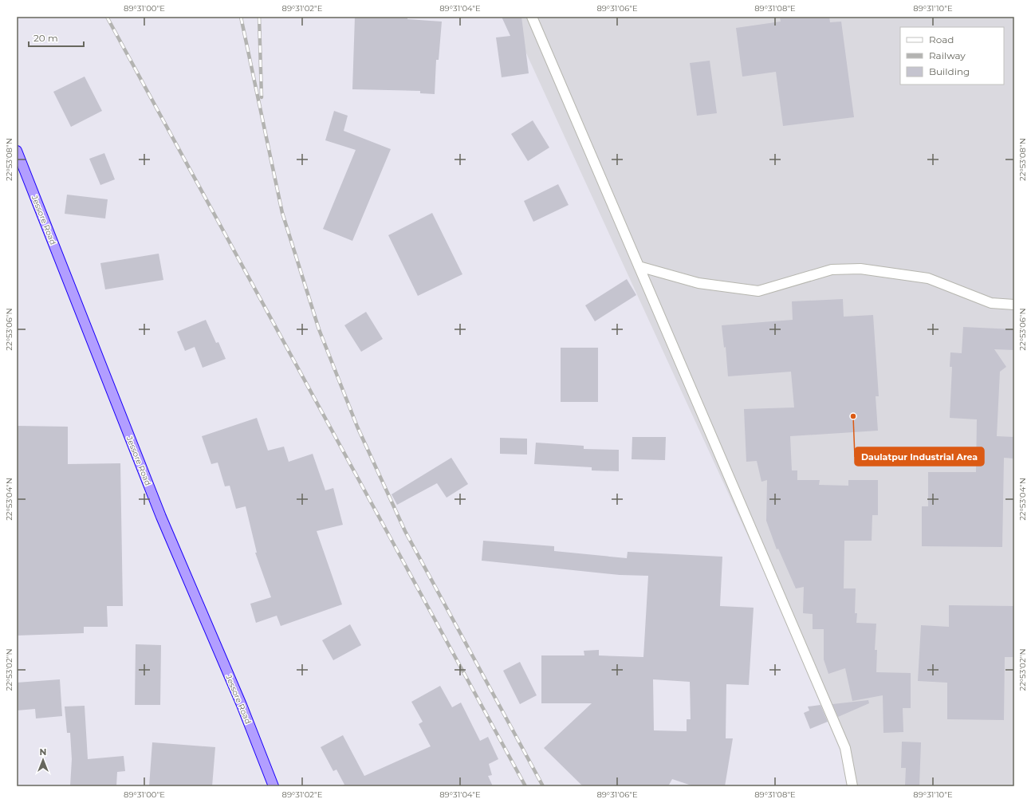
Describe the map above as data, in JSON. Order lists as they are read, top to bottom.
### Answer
{
  "streets": {
    "highway": ["Jessore Road"]
  },
  "places": ["Daulatpur Industrial Area"],
  "legend": ["Road", "Railway", "Building"],
  "scale_bar": "20 m",
  "north": "top",
  "coordinates": [
    "89°31'00\"E",
    "89°31'02\"E",
    "89°31'04\"E",
    "89°31'06\"E",
    "89°31'08\"E",
    "89°31'10\"E",
    "22°53'08\"N",
    "22°53'06\"N",
    "22°53'04\"N",
    "22°53'02\"N"
  ]
}
